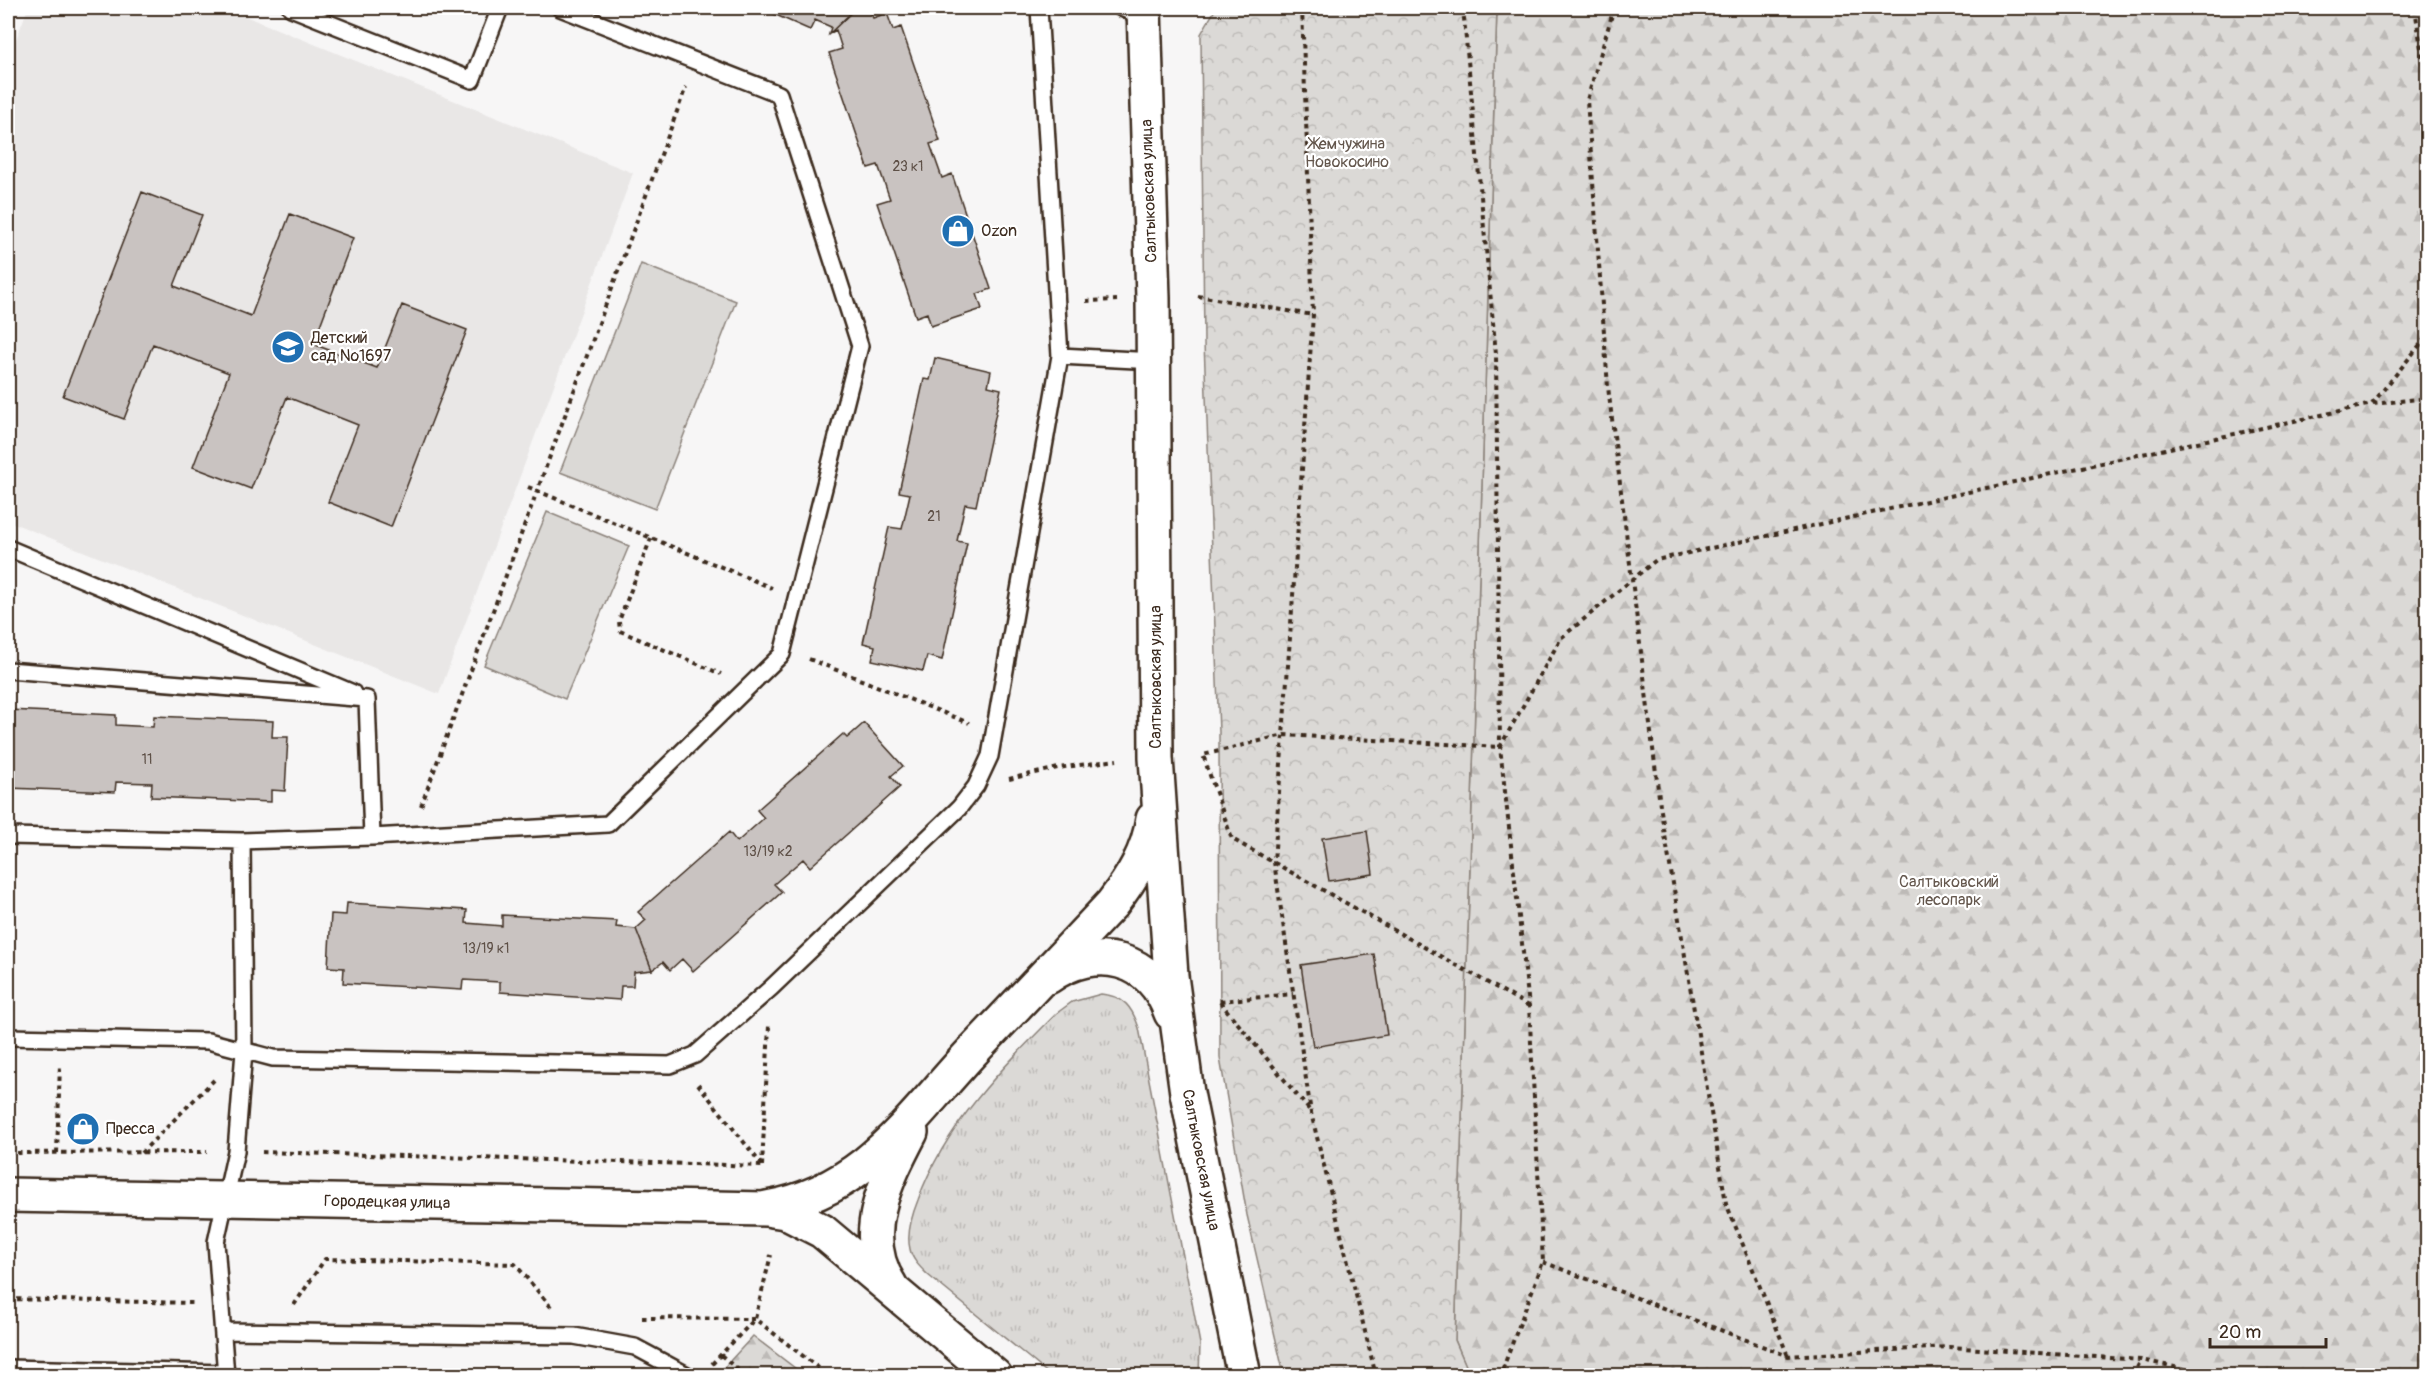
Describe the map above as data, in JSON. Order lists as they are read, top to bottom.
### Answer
{
  "streets": {
    "street": ["Салтыковская улица", "Городецкая улица"]
  },
  "parks": ["Жемчужина Новокосино", "Салтыковский лесопарк"],
  "places": {
    "shop": ["Ozon", "Пресса"],
    "school or university": ["Детский сад №1697"]
  },
  "house_numbers": [
    "23 к1",
    "21",
    "11",
    "13/19 к2",
    "13/19 к1"
  ],
  "scale_bar": "20 m"
}
